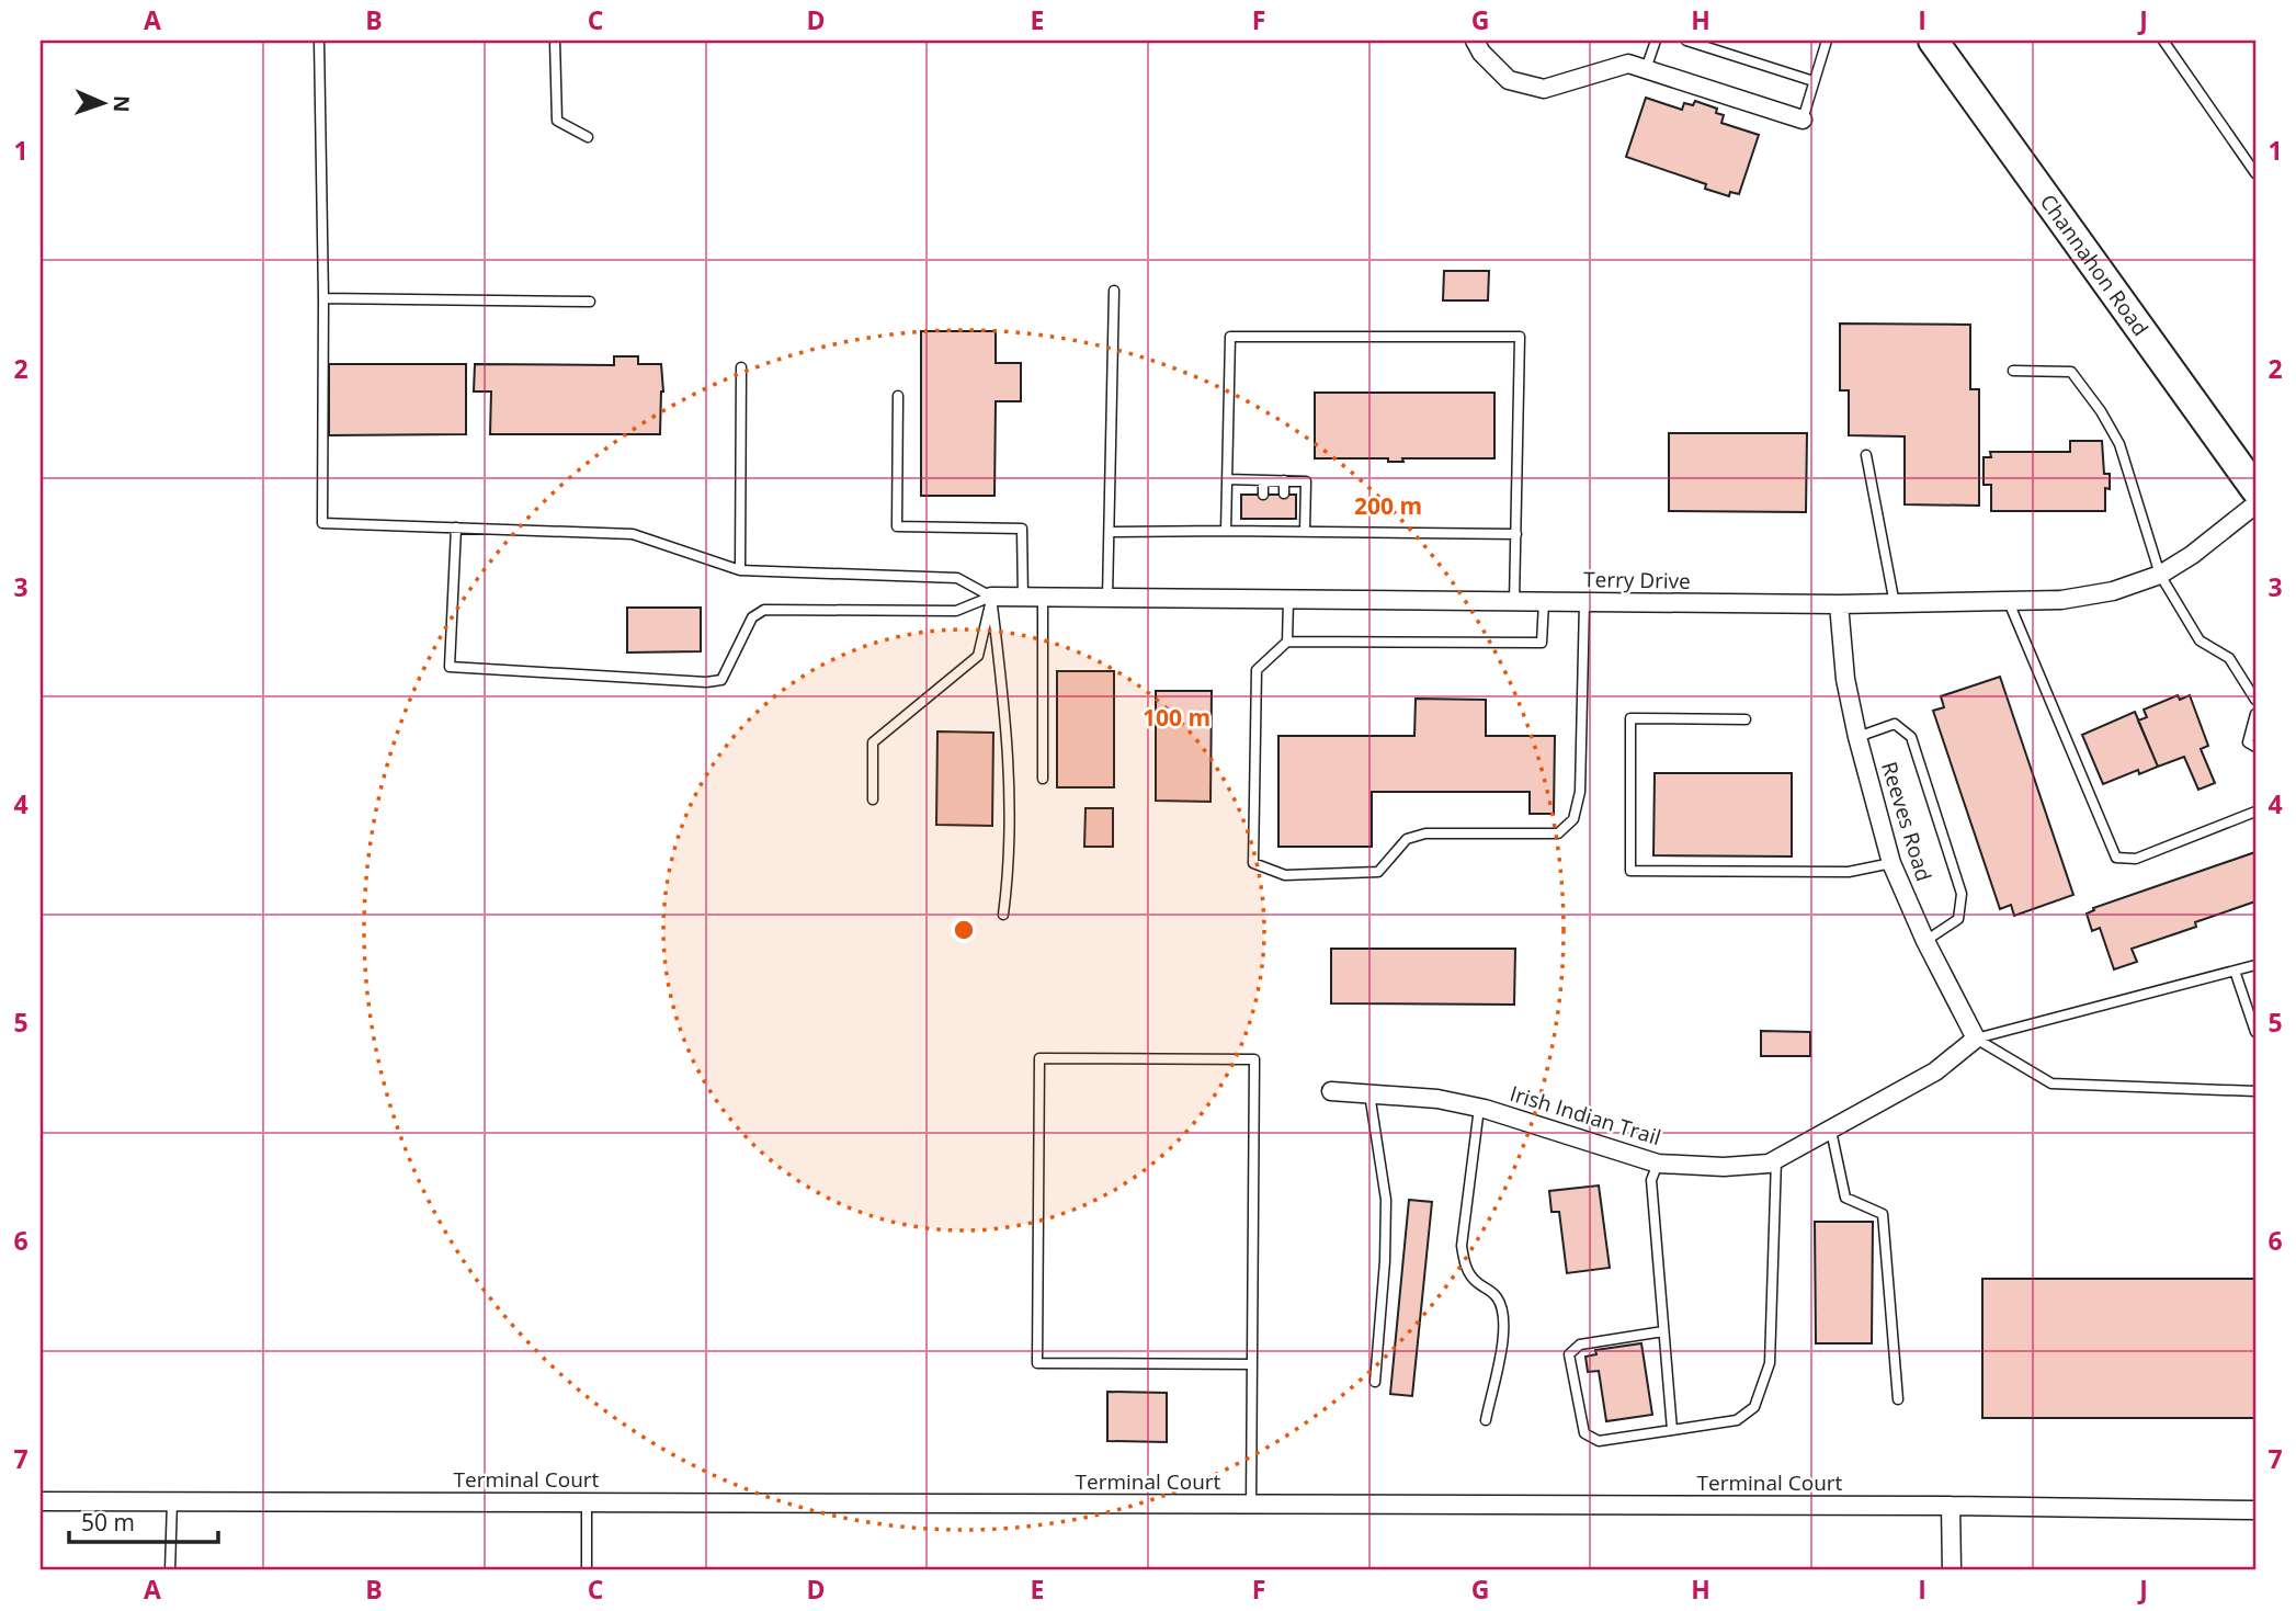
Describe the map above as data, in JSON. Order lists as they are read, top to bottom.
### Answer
{
  "streets": {
    "main road": ["Channahon Road"],
    "street": [
      "Terry Drive",
      "Reeves Road",
      "Irish Indian Trail",
      "Terminal Court"
    ]
  },
  "crossings": [
    ["Terry Drive", "Reeves Road"],
    ["Reeves Road", "Irish Indian Trail"]
  ],
  "scale_bar": "50 m",
  "north": "right",
  "grid": {
    "columns": [
      "A",
      "B",
      "C",
      "D",
      "E",
      "F",
      "G",
      "H",
      "I",
      "J"
    ],
    "rows": [
      "1",
      "2",
      "3",
      "4",
      "5",
      "6",
      "7"
    ]
  },
  "rings": ["200 m", "100 m"]
}
